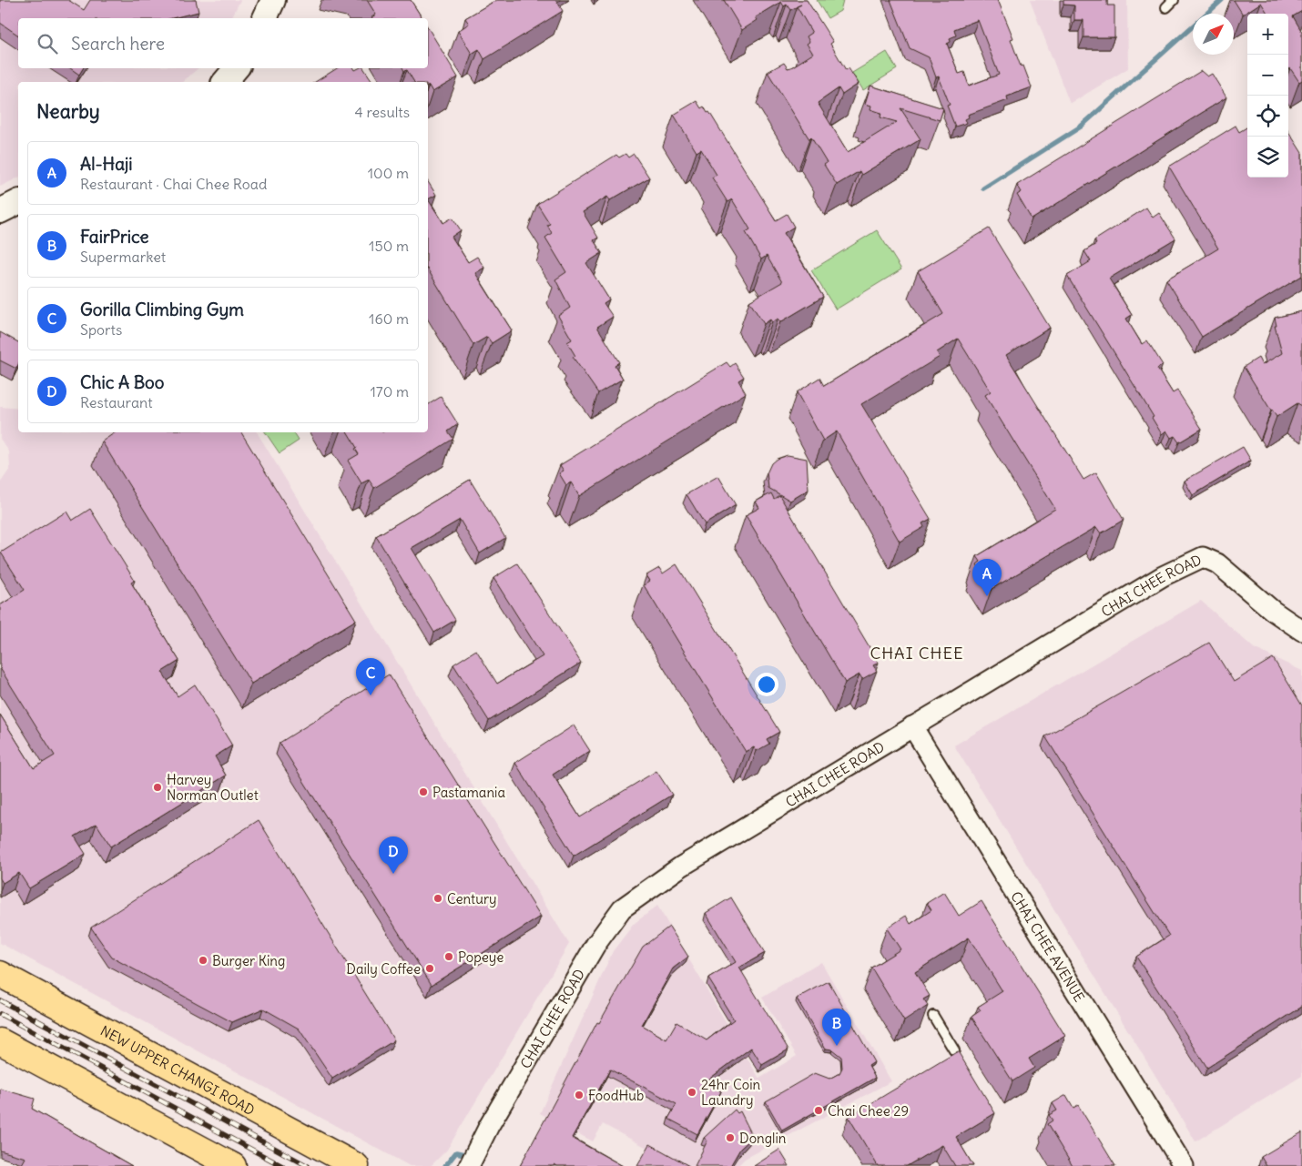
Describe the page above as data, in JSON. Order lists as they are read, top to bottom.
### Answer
{
  "streets": {
    "main road": ["NEW UPPER CHANGI ROAD"],
    "street": ["CHAI CHEE ROAD", "CHAI CHEE AVENUE"]
  },
  "crossings": [
    ["CHAI CHEE ROAD", "CHAI CHEE AVENUE"]
  ],
  "districts": ["CHAI CHEE"],
  "places": [
    "Harvey Norman Outlet",
    "Pastamania",
    "Century",
    "Popeye",
    "Burger King",
    "Daily Coffee",
    "24hr Coin Laundry",
    "FoodHub",
    "Chai Chee 29",
    "Donglin"
  ],
  "north": "top right",
  "page": {
    "map_buttons": ["+", "−"],
    "search": "Search here",
    "heading": ["Nearby", "4 results"],
    "list": [
      {
        "mark": "A",
        "name": "Al-Haji",
        "note": "Restaurant · Chai Chee Road",
        "value": "100 m"
      },
      {
        "mark": "B",
        "name": "FairPrice",
        "note": "Supermarket",
        "value": "150 m"
      },
      {
        "mark": "C",
        "name": "Gorilla Climbing Gym",
        "note": "Sports",
        "value": "160 m"
      },
      {
        "mark": "D",
        "name": "Chic A Boo",
        "note": "Restaurant",
        "value": "170 m"
      }
    ],
    "pins": [
      "A",
      "C",
      "D",
      "B"
    ]
  }
}
